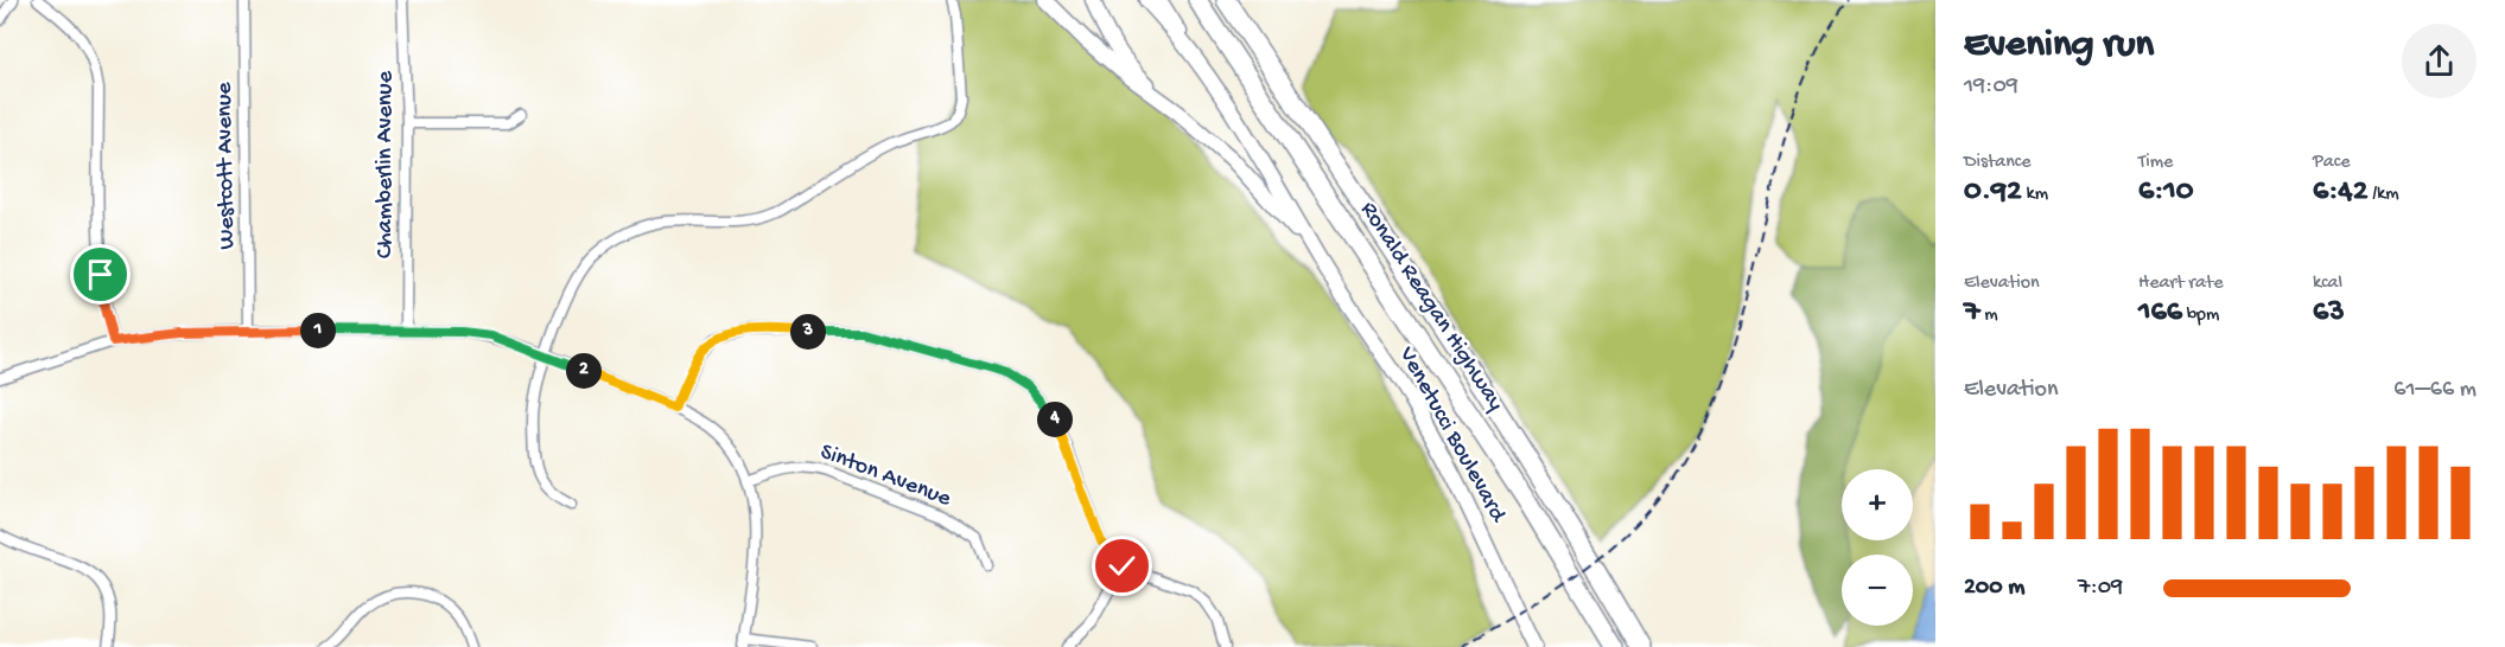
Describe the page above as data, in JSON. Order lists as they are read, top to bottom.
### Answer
{
  "streets": {
    "highway": ["Ronald Reagan Highway"],
    "main road": ["Venetucci Boulevard"],
    "street": ["Chamberlin Avenue", "Westcott Avenue", "Sinton Avenue"]
  },
  "page": {
    "heading": ["Evening run", "19:09"],
    "stats": [
      ["Distance", "0.92 km"],
      ["Time", "6:10"],
      ["Pace", "6:42 /km"],
      ["Elevation", "7 m"],
      ["Heart rate", "166 bpm"],
      ["kcal", "63"]
    ],
    "pins": [
      "1",
      "3",
      "2",
      "4"
    ],
    "chart": ["Elevation", "61–66 m"],
    "map_buttons": ["+", "−"],
    "list": [
      {
        "name": "200 m",
        "note": "7:09"
      }
    ]
  }
}
